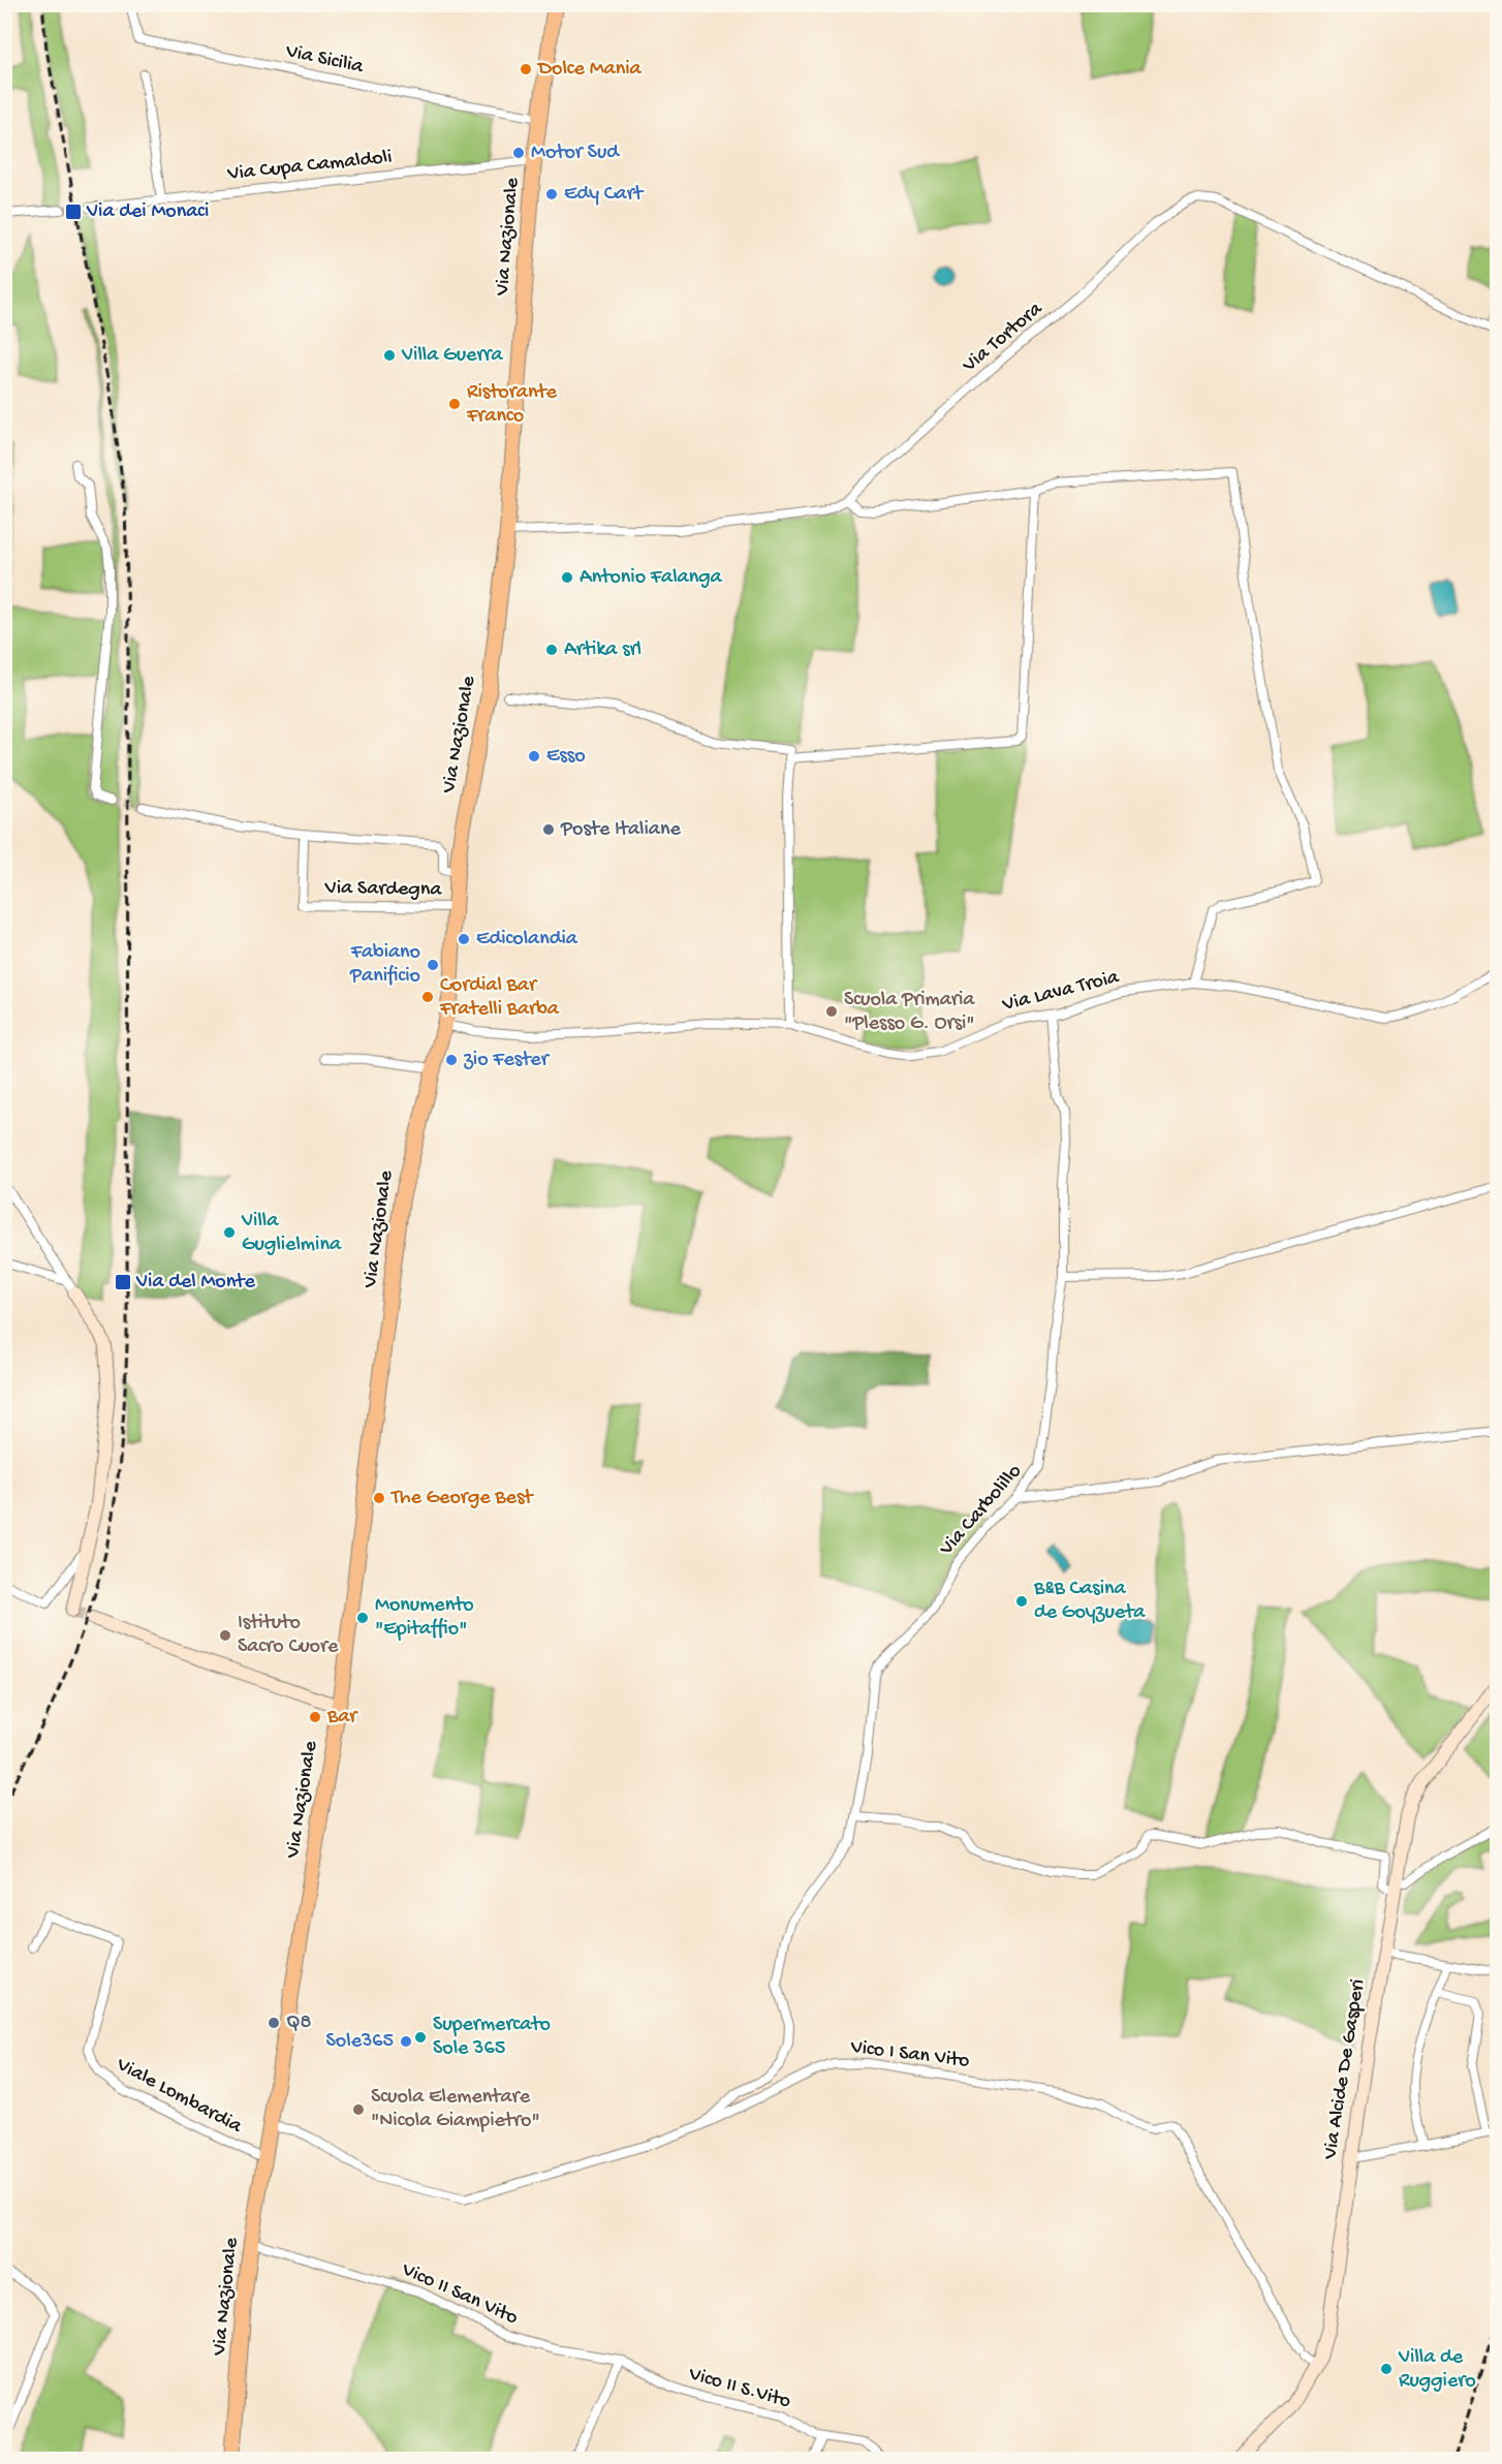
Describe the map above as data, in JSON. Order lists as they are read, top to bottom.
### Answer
{
  "streets": {
    "main road": ["Via Nazionale"],
    "street": [
      "Via Sicilia",
      "Via Cupa Camaldoli",
      "Via Tortora",
      "Via Sardegna",
      "Via Lava Troia",
      "Via Carbolillo",
      "Vico I San Vito",
      "Via Alcide De Gasperi",
      "Viale Lombardia",
      "Vico II San Vito",
      "Vico II S.Vito"
    ]
  },
  "crossings": [
    ["Via Sicilia", "Via Nazionale"],
    ["Via Cupa Camaldoli", "Via Nazionale"],
    ["Via Nazionale", "Via Tortora"],
    ["Via Nazionale", "Via Sardegna"],
    ["Via Nazionale", "Via Lava Troia"],
    ["Via Nazionale", "Vico I San Vito"],
    ["Via Nazionale", "Viale Lombardia"],
    ["Via Nazionale", "Vico II San Vito"],
    ["Via Lava Troia", "Via Carbolillo"],
    ["Via Carbolillo", "Vico I San Vito"],
    ["Vico I San Vito", "Via Alcide De Gasperi"],
    ["Vico II San Vito", "Vico II S.Vito"]
  ],
  "places": {
    "other": [
      "Dolce Mania",
      "Motor Sud",
      "Edy Cart",
      "Villa Guerra",
      "Ristorante Franco",
      "Antonio Falanga",
      "Artika srl",
      "Esso",
      "Poste Italiane",
      "Edicolandia",
      "Fabiano Panificio",
      "Cordial Bar Fratelli Barba",
      "Scuola Primaria \"Plesso G. Orsi\"",
      "zio Fester",
      "Villa Guglielmina",
      "The George Best",
      "B&B Casina de Goyzueta",
      "Monumento \"Epitaffio\"",
      "Istituto Sacro Cuore",
      "Bar",
      "Q8",
      "Supermercato Sole 365",
      "Sole365",
      "Scuola Elementare \"Nicola Giampietro\"",
      "Villa de Ruggiero"
    ],
    "transit": ["Via dei Monaci", "Via del Monte"]
  }
}
